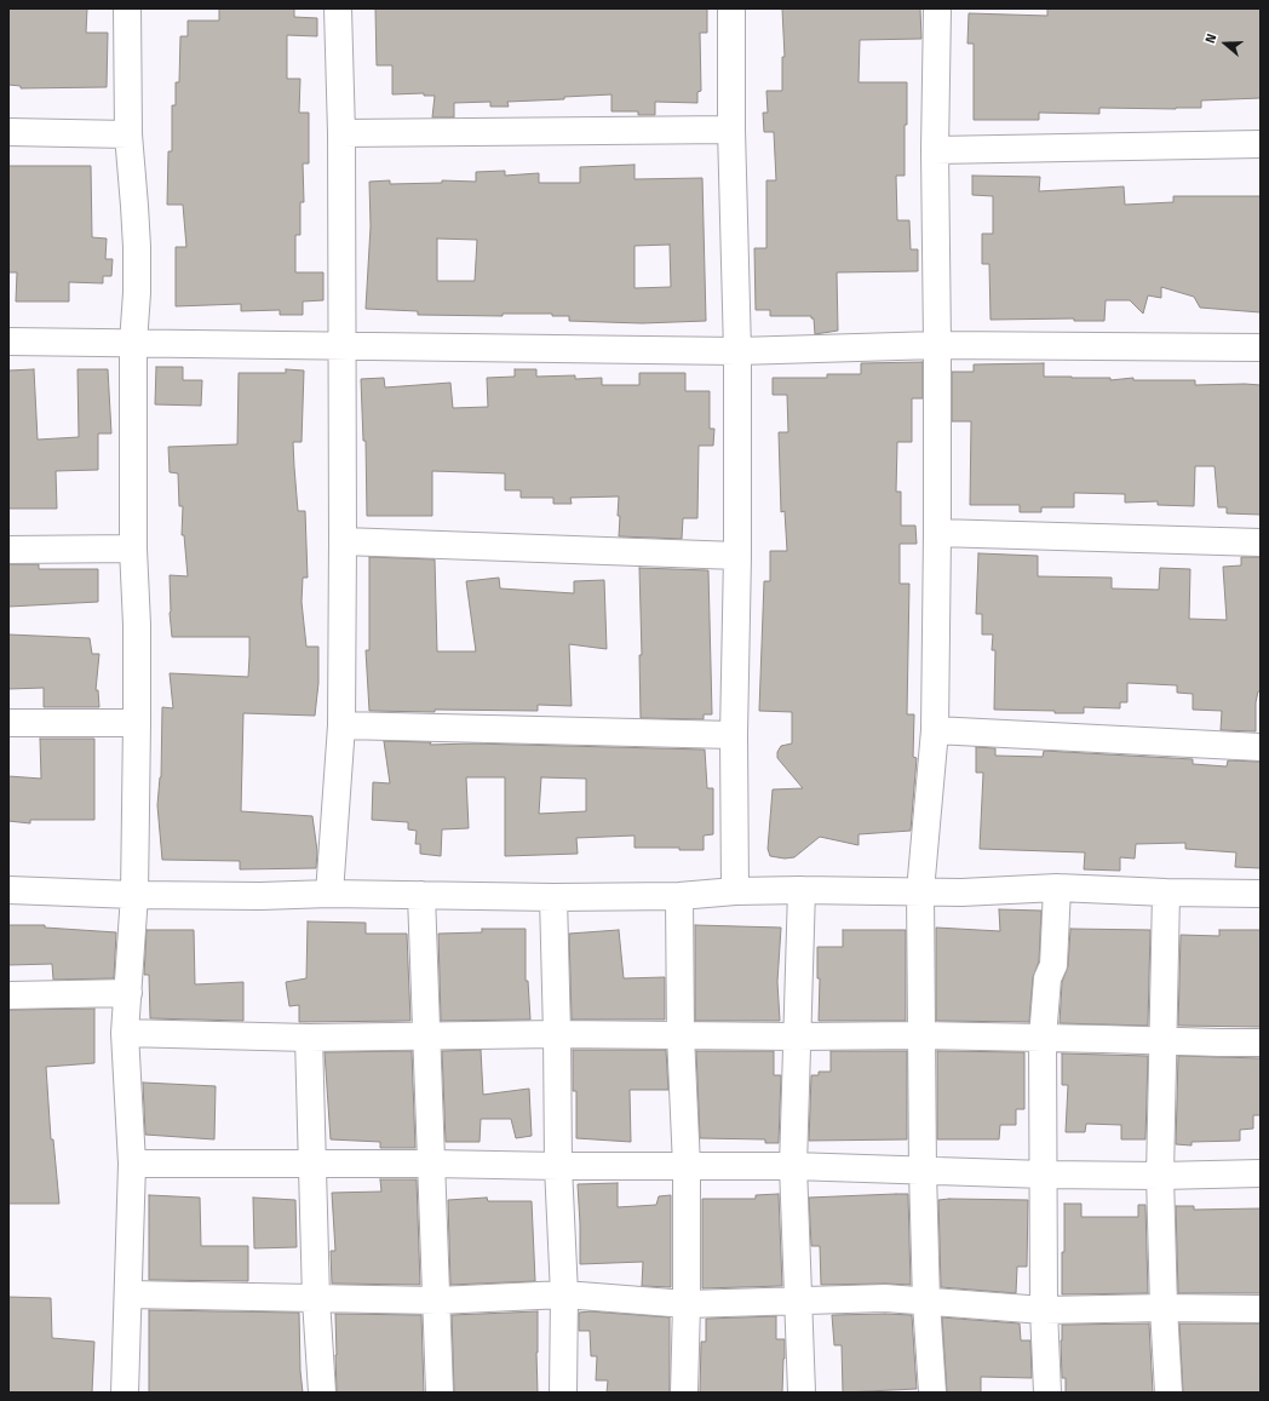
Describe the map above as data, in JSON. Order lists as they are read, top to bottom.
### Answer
{
  "north": "left"
}
